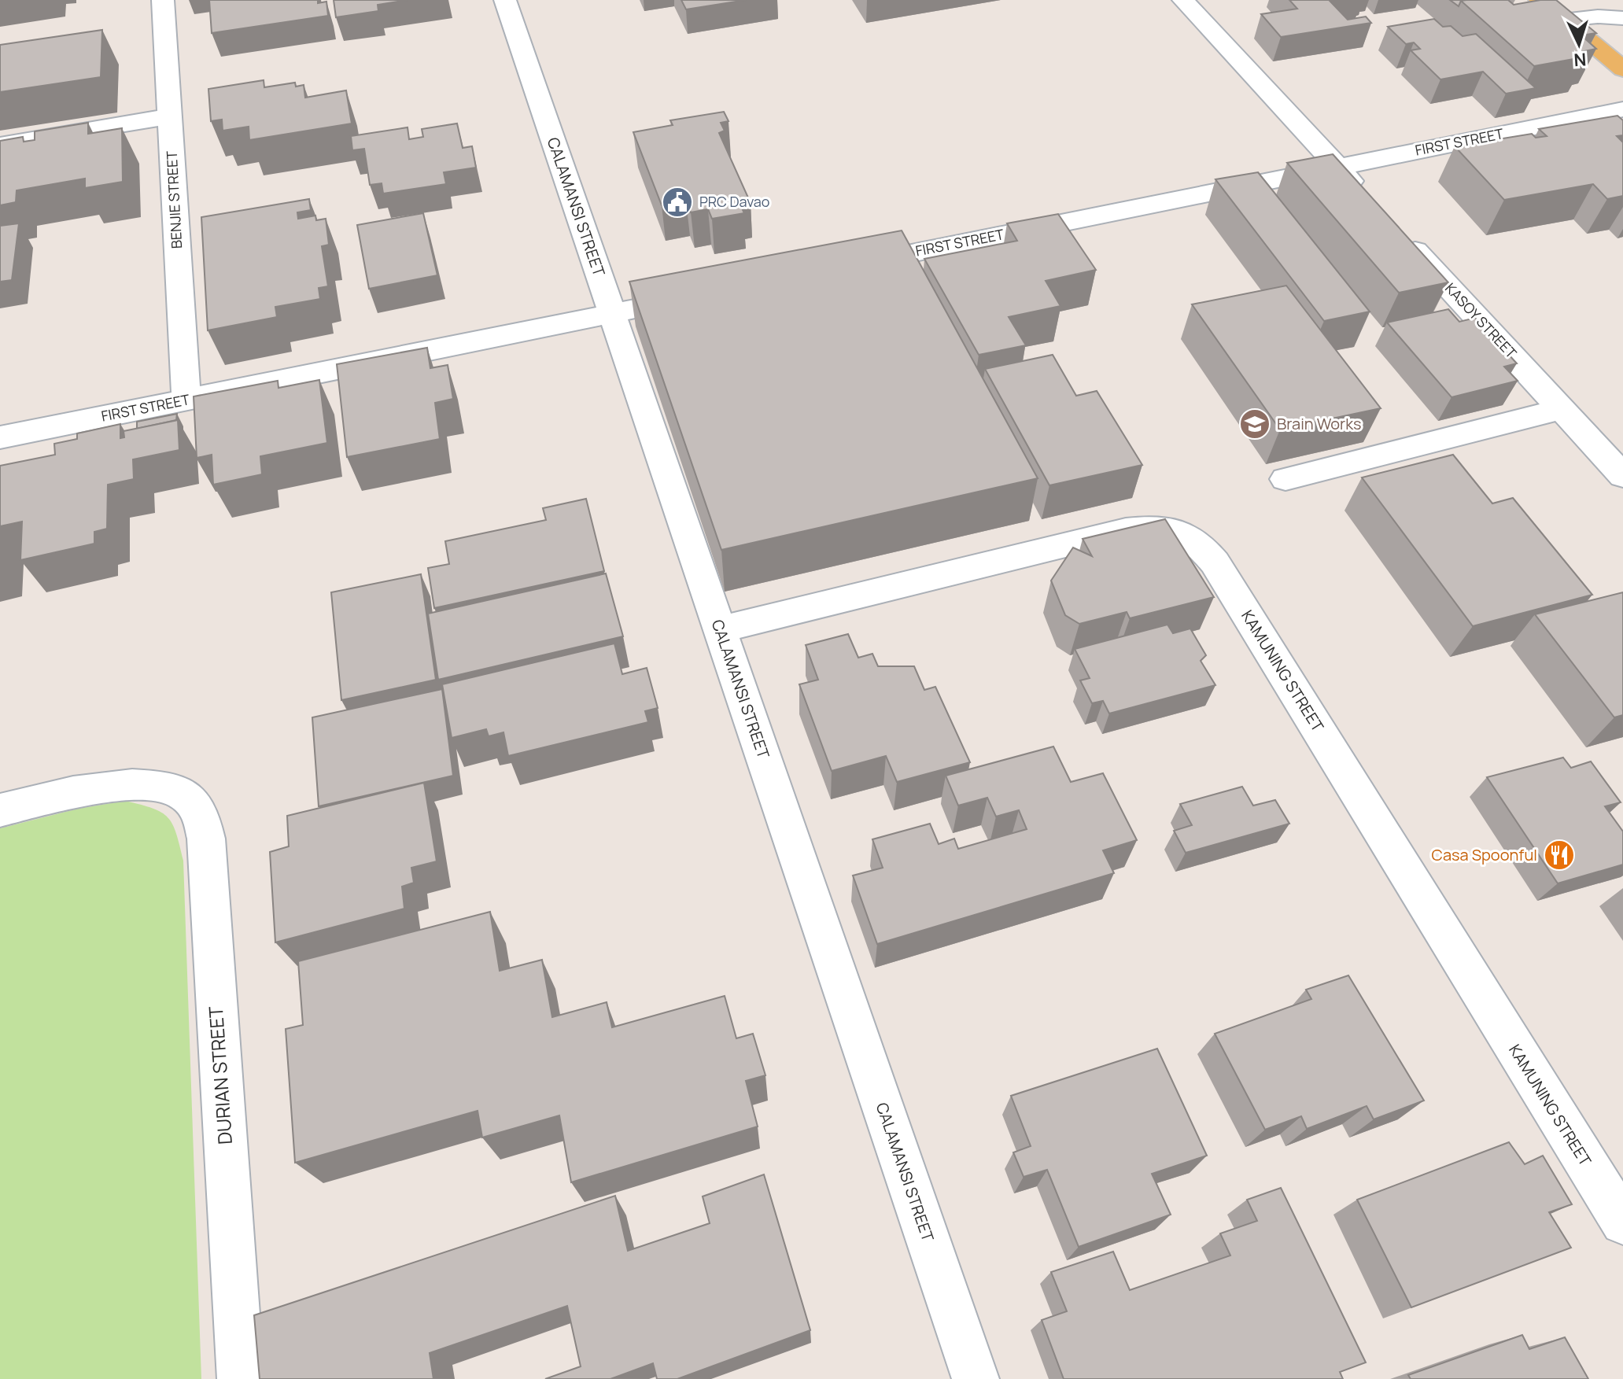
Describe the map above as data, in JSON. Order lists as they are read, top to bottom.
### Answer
{
  "streets": {
    "street": [
      "FIRST STREET",
      "BENJIE STREET",
      "CALAMANSI STREET",
      "KASOY STREET",
      "KAMUNING STREET",
      "DURIAN STREET"
    ]
  },
  "crossings": [
    ["FIRST STREET", "BENJIE STREET"],
    ["FIRST STREET", "CALAMANSI STREET"],
    ["CALAMANSI STREET", "KAMUNING STREET"]
  ],
  "places": {
    "public building": ["PRC Davao"],
    "school or university": ["Brain Works"],
    "restaurant": ["Casa Spoonful"]
  },
  "north": "bottom"
}
